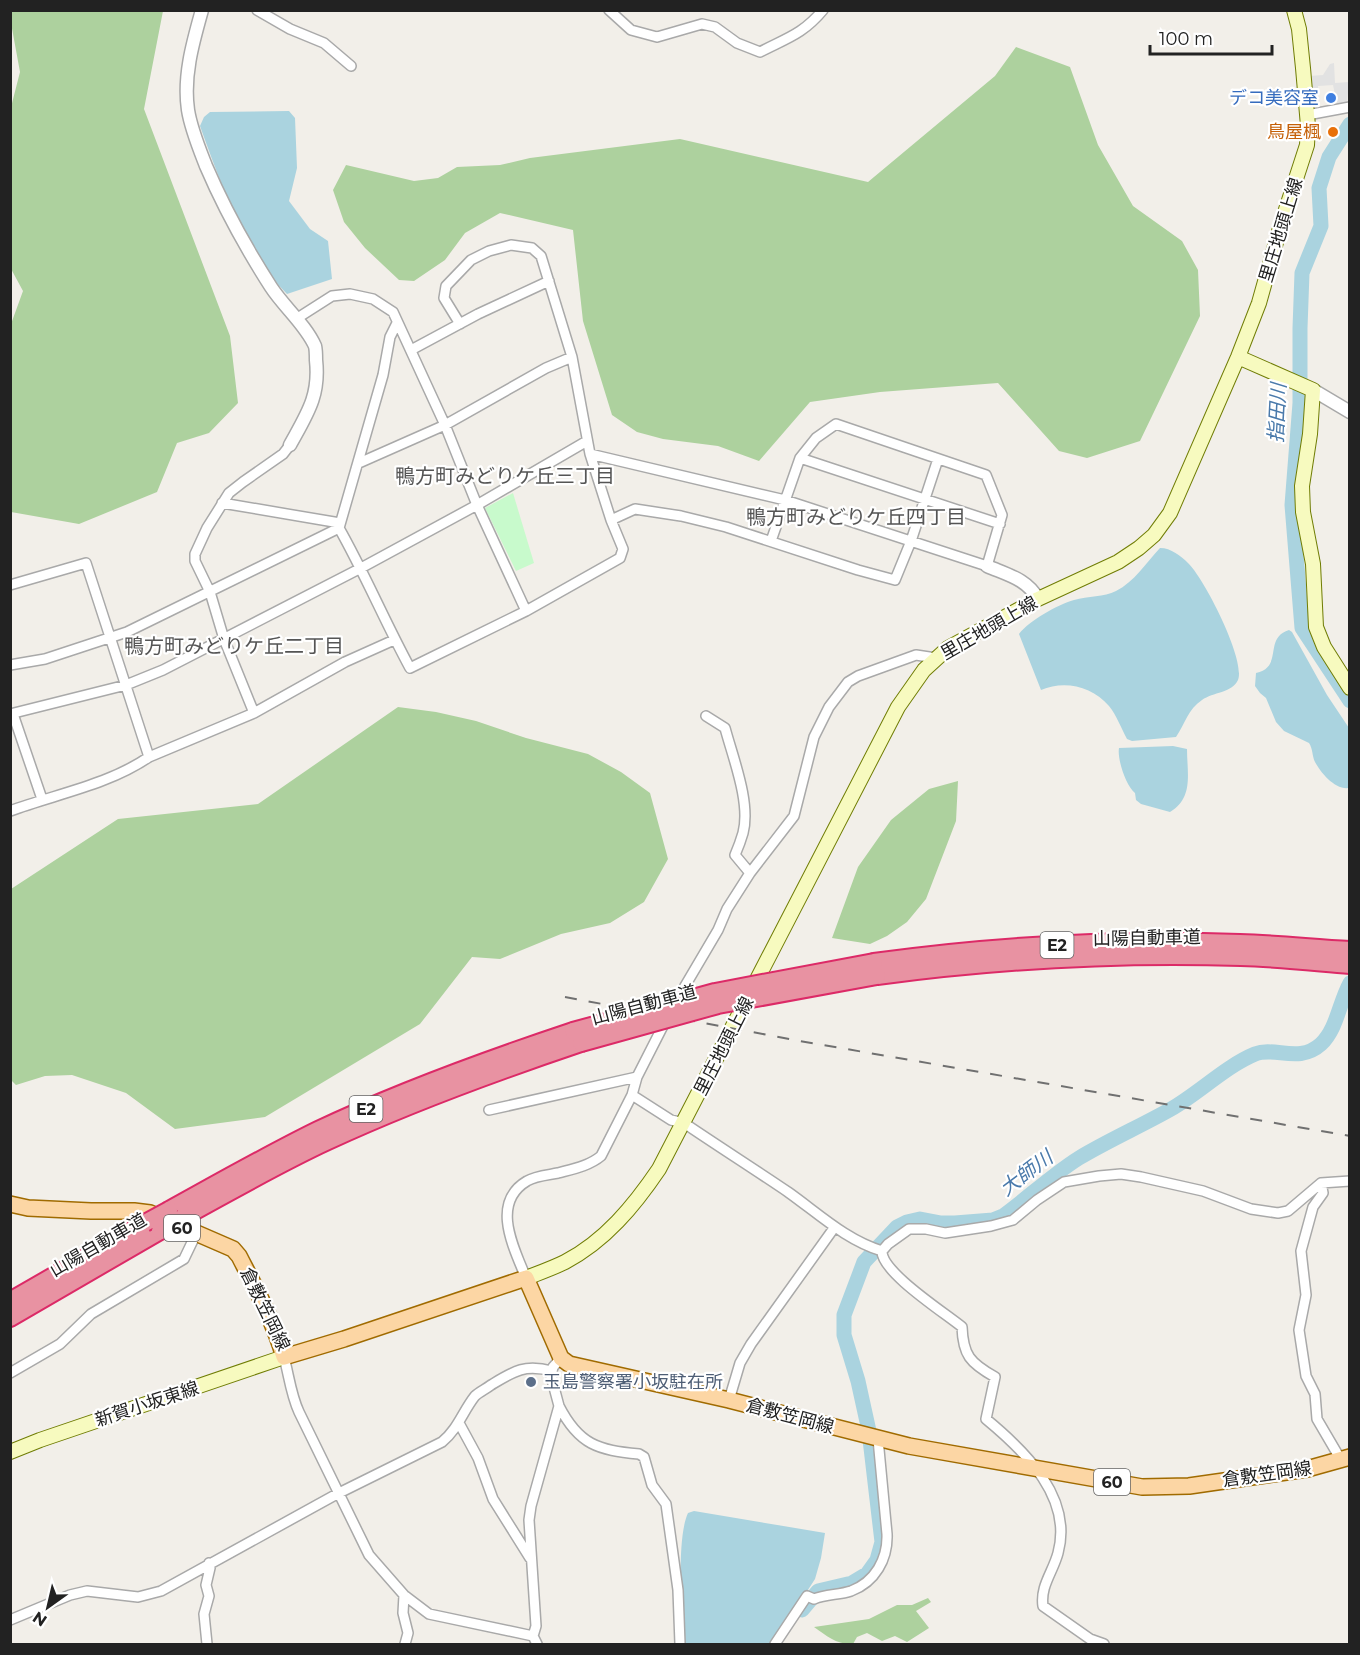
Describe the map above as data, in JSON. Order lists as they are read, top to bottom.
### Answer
{
  "streets": {
    "highway": ["山陽自動車道", "E2"],
    "main road": [
      "里庄地頭上線",
      "60",
      "倉敷笠岡線",
      "新賀小坂東線"
    ]
  },
  "crossings": [
    ["里庄地頭上線", "倉敷笠岡線"],
    ["倉敷笠岡線", "新賀小坂東線"]
  ],
  "districts": ["鴨方町みどりケ丘三丁目", "鴨方町みどりケ丘四丁目", "鴨方町みどりケ丘二丁目"],
  "water": ["指田川", "大師川"],
  "places": ["デコ美容室", "鳥屋楓", "玉島警察署小坂駐在所"],
  "scale_bar": "100 m",
  "north": "bottom left"
}
